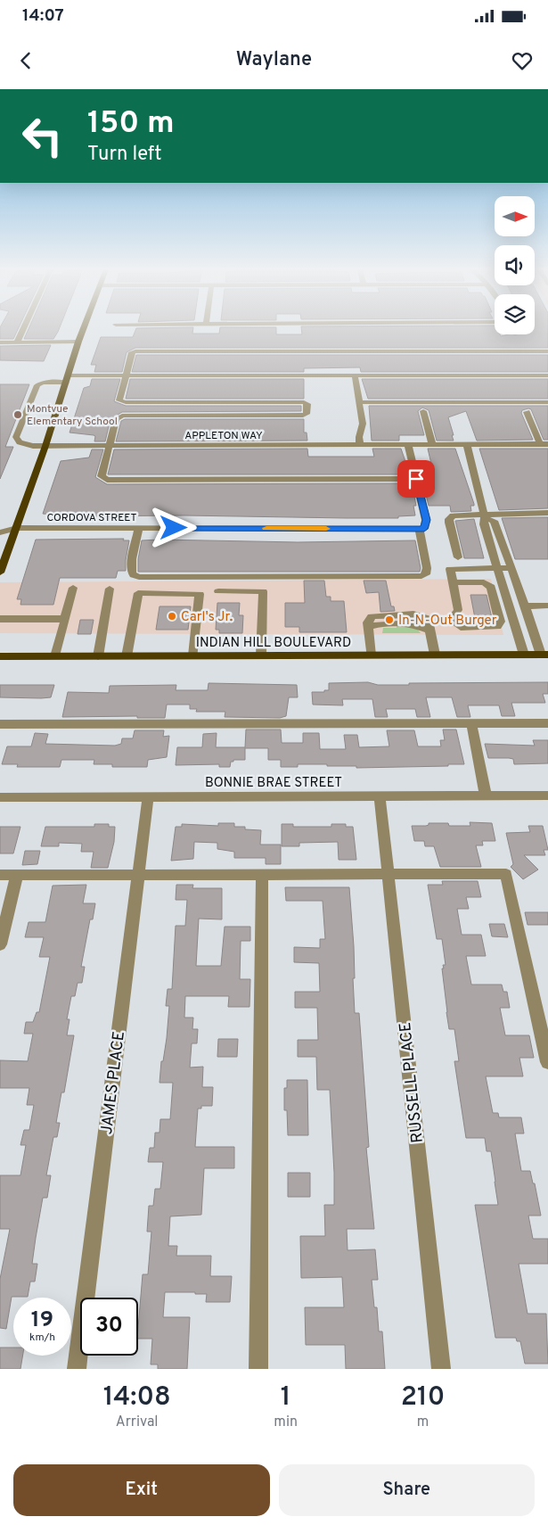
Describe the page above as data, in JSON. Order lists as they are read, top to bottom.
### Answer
{
  "streets": {
    "main road": ["INDIAN HILL BOULEVARD"],
    "street": [
      "APPLETON WAY",
      "CORDOVA STREET",
      "BONNIE BRAE STREET",
      "JAMES PLACE",
      "RUSSELL PLACE"
    ]
  },
  "crossings": [
    ["BONNIE BRAE STREET", "JAMES PLACE"],
    ["BONNIE BRAE STREET", "RUSSELL PLACE"]
  ],
  "places": ["Montvue Elementary School", "Carl's Jr.", "In-N-Out Burger"],
  "north": "right",
  "page": {
    "status": "14:07",
    "header": "Waylane",
    "turn": ["150 m", "Turn left"],
    "speed": "19 km/h",
    "limit": "30",
    "eta": [
      "14:08",
      "Arrival",
      "1",
      "min",
      "210",
      "m"
    ],
    "buttons": ["Exit", "Share"]
  }
}
